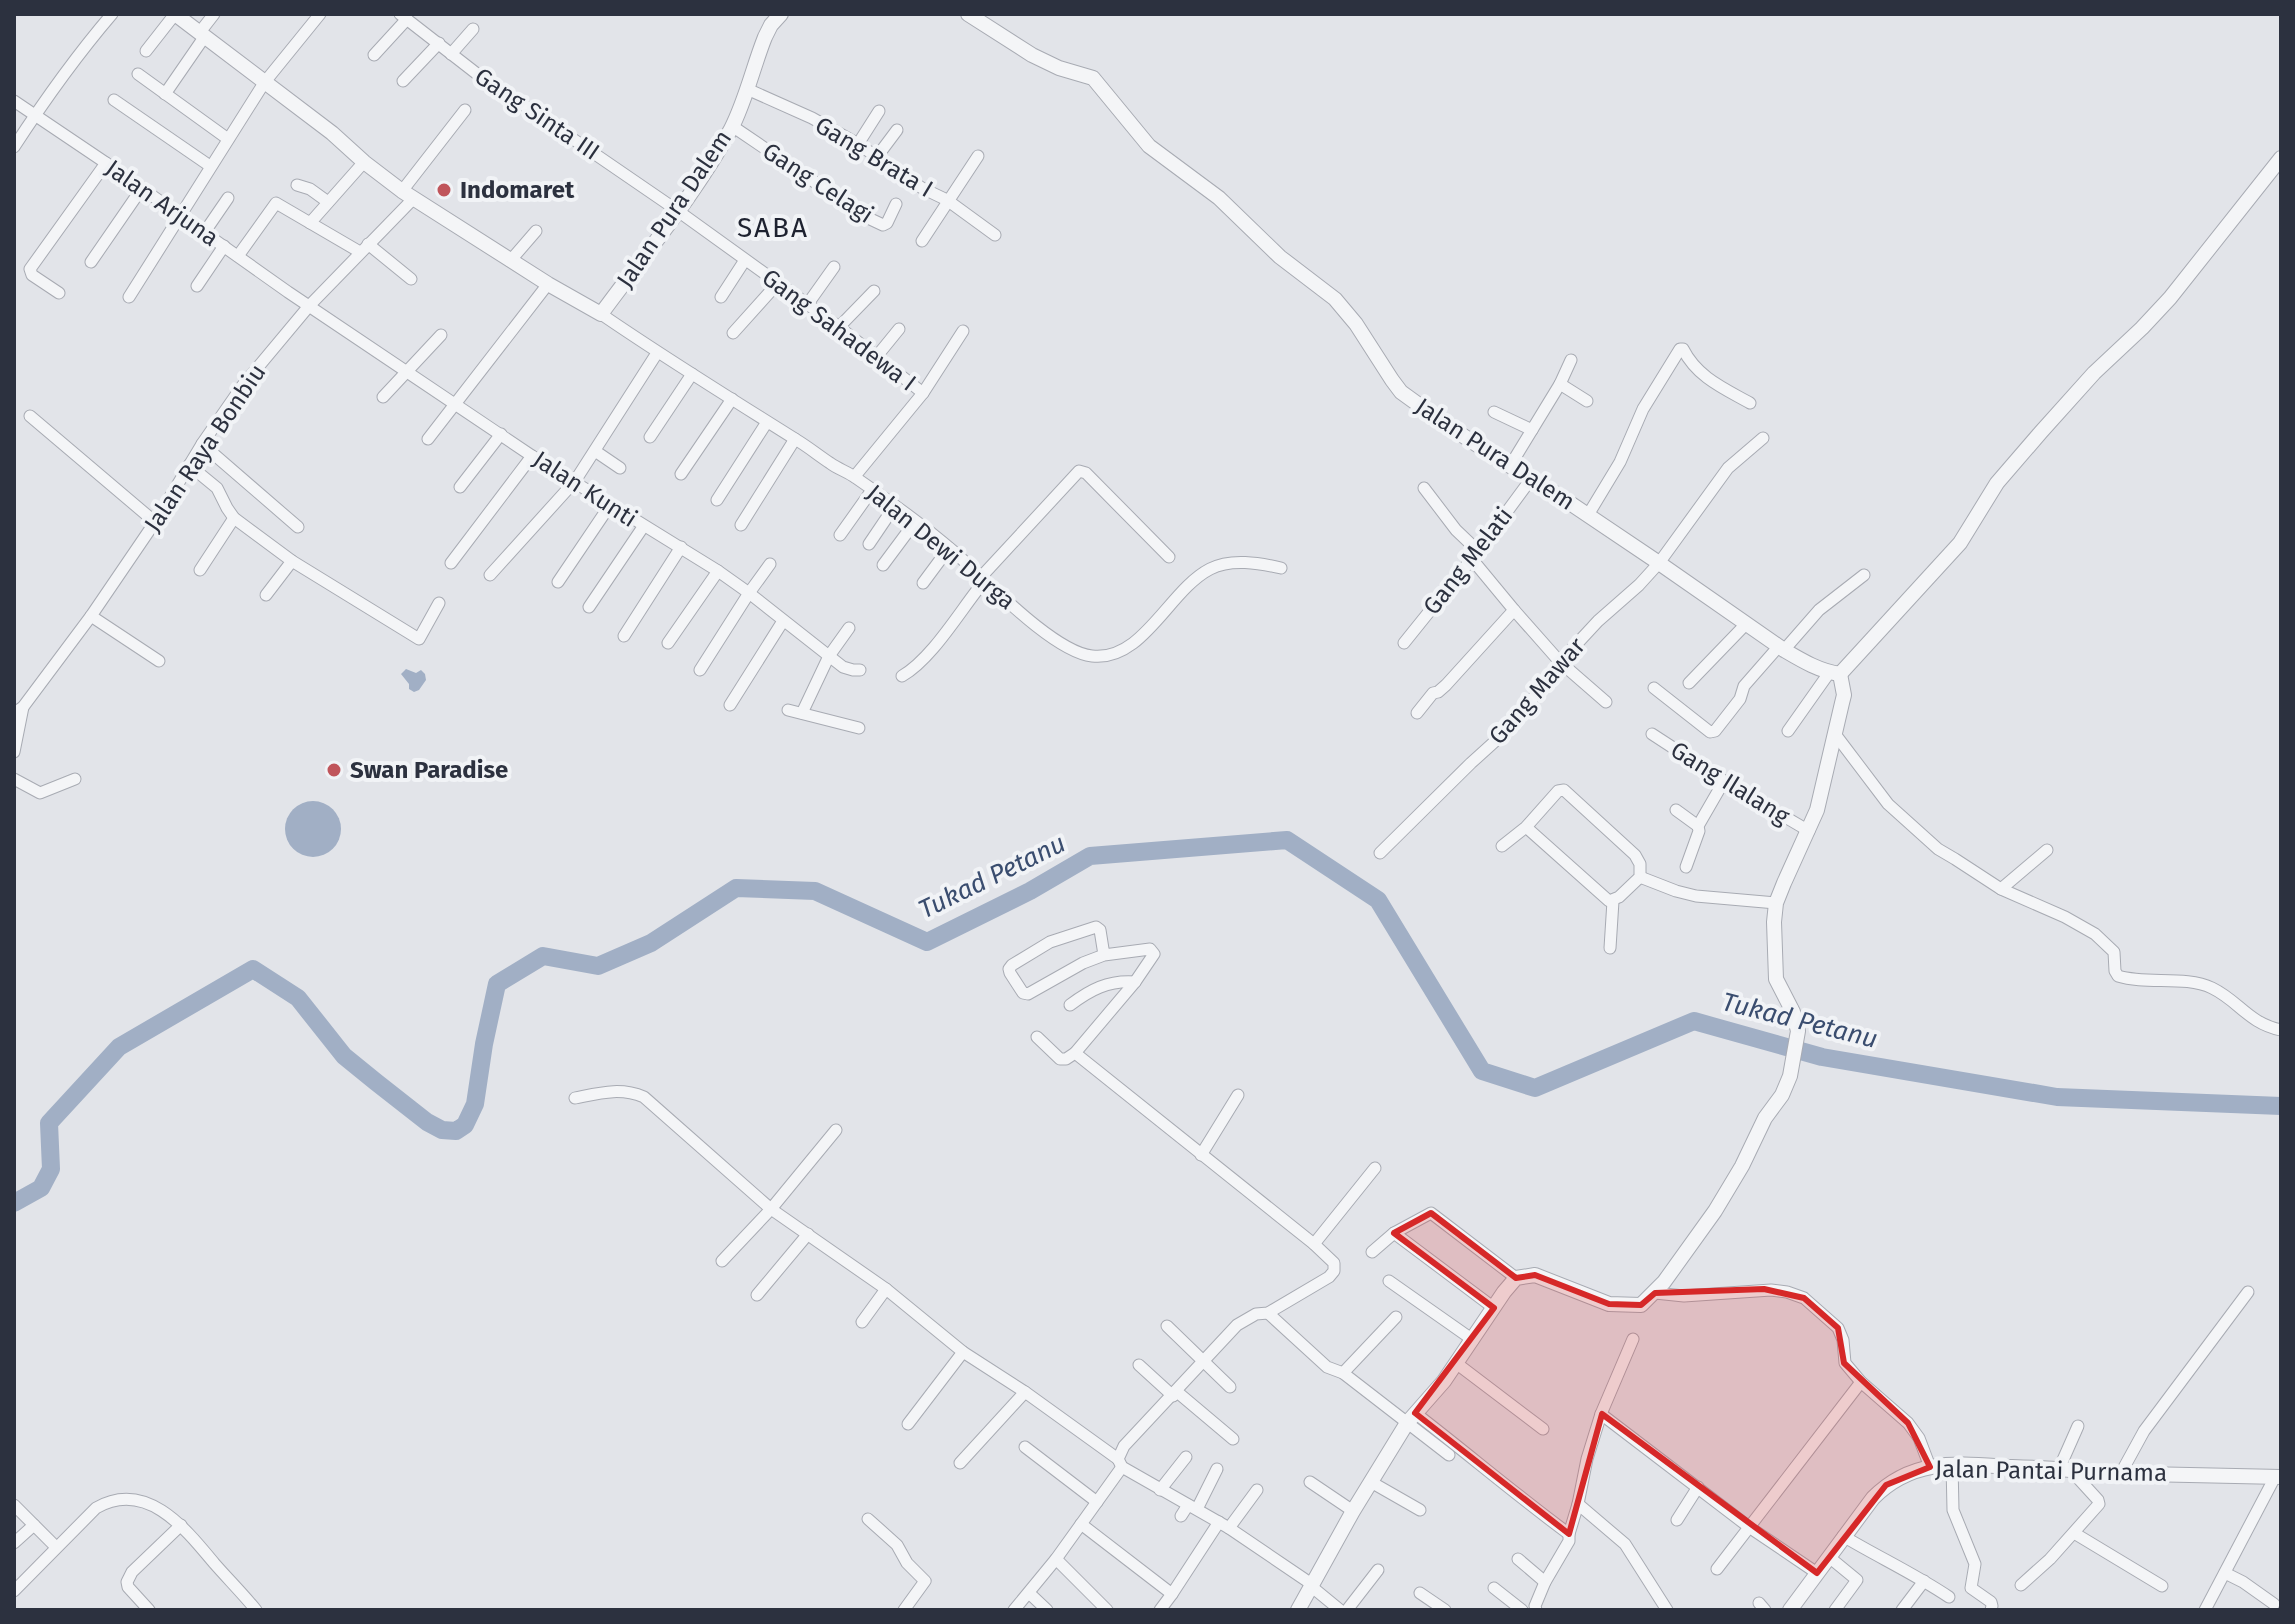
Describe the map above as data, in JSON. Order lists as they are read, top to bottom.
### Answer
{
  "streets": {
    "street": [
      "Gang Sinta III",
      "Gang Brata I",
      "Gang Celagi",
      "Jalan Arjuna",
      "Jalan Pura Dalem",
      "Gang Sahadewa I",
      "Jalan Raya Bonbiu",
      "Jalan Kunti",
      "Jalan Dewi Durga",
      "Gang Melati",
      "Gang Mawar",
      "Gang Ilalang",
      "Jalan Pantai Purnama"
    ]
  },
  "crossings": [
    ["Gang Sinta III", "Jalan Pura Dalem"],
    ["Gang Sinta III", "Gang Sahadewa I"],
    ["Gang Brata I", "Jalan Pura Dalem"],
    ["Gang Celagi", "Jalan Pura Dalem"],
    ["Jalan Arjuna", "Jalan Raya Bonbiu"],
    ["Jalan Arjuna", "Jalan Kunti"],
    ["Jalan Pura Dalem", "Gang Sahadewa I"],
    ["Jalan Pura Dalem", "Jalan Dewi Durga"],
    ["Jalan Pura Dalem", "Gang Melati"],
    ["Jalan Pura Dalem", "Gang Mawar"],
    ["Jalan Raya Bonbiu", "Jalan Kunti"]
  ],
  "districts": ["SABA"],
  "water": ["Tukad Petanu"],
  "places": ["Indomaret", "Swan Paradise"]
}
